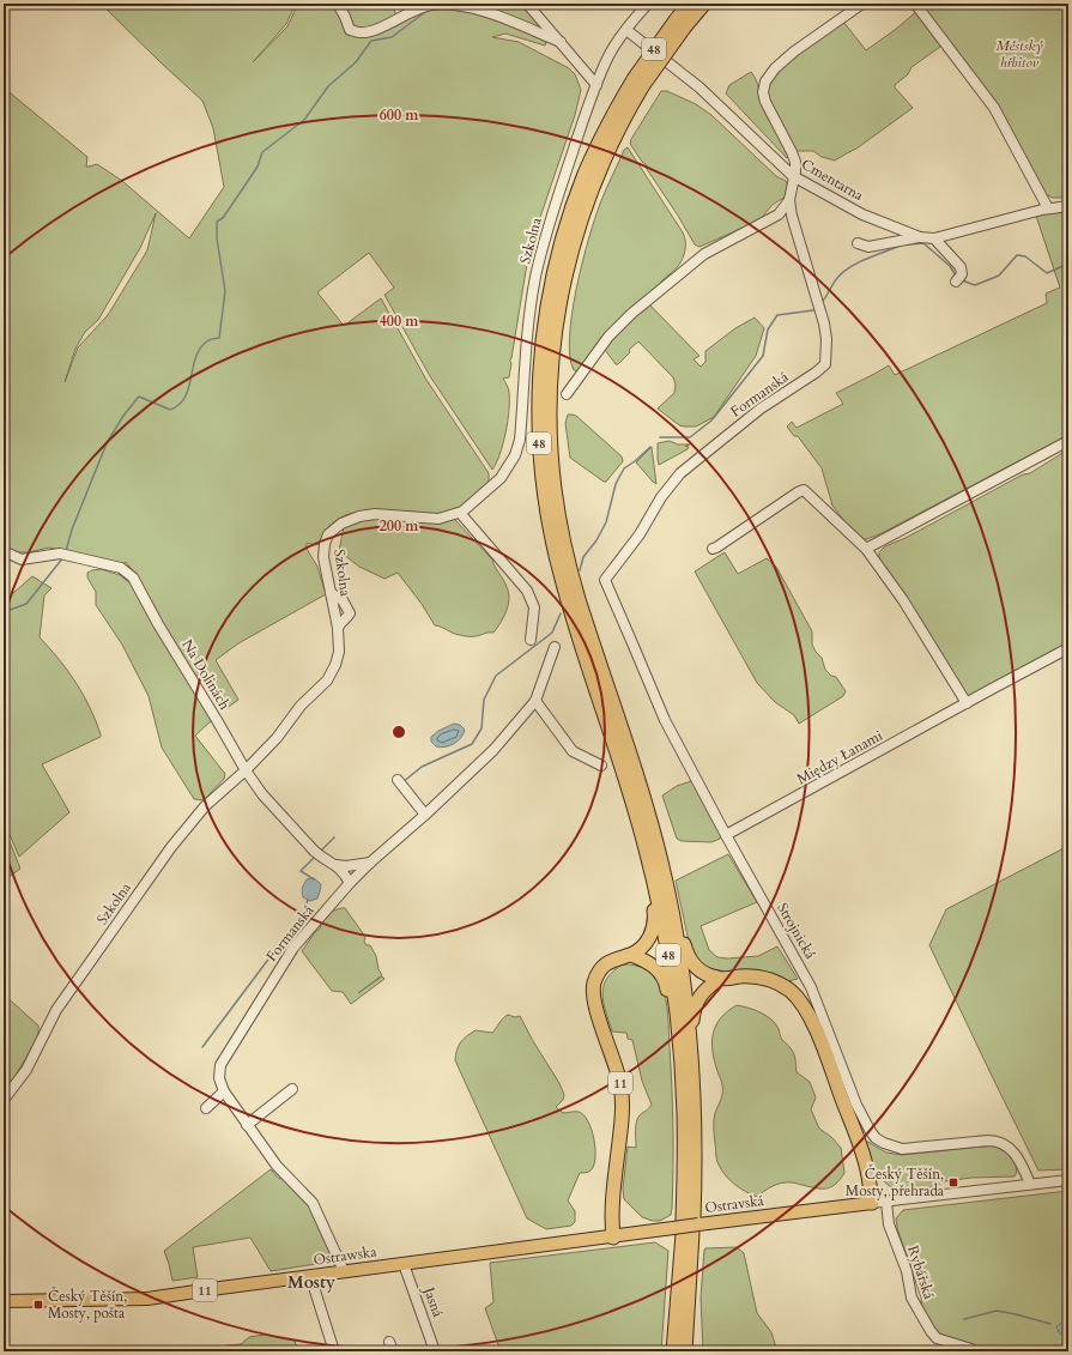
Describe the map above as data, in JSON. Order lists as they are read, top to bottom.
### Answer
{
  "streets": {
    "highway": ["48", "11"],
    "main road": ["Ostravská", "Ostrawska"],
    "street": [
      "Cmentarna",
      "Szkolna",
      "Formanská",
      "Na Dolinách",
      "Między Łanami",
      "Strojnická",
      "Rybářská",
      "Jasná"
    ]
  },
  "crossings": [
    ["48", "Ostravská"],
    ["Cmentarna", "Szkolna"],
    ["Szkolna", "Na Dolinách"],
    ["Formanská", "Na Dolinách"],
    ["Formanská", "Strojnická"],
    ["Formanská", "Ostrawska"],
    ["Między Łanami", "Strojnická"],
    ["Strojnická", "Ostravská"],
    ["11", "Ostravská"],
    ["Ostravská", "Ostrawska"],
    ["Ostravská", "Rybářská"],
    ["Ostravská", "Jasná"],
    ["Ostrawska", "Jasná"]
  ],
  "districts": ["Mosty"],
  "parks": ["Městský hřbitov"],
  "places": {
    "transit": ["Český Těšín, Mosty, přehrada", "Český Těšín, Mosty, pošta"]
  },
  "rings": ["600 m", "400 m", "200 m"]
}
